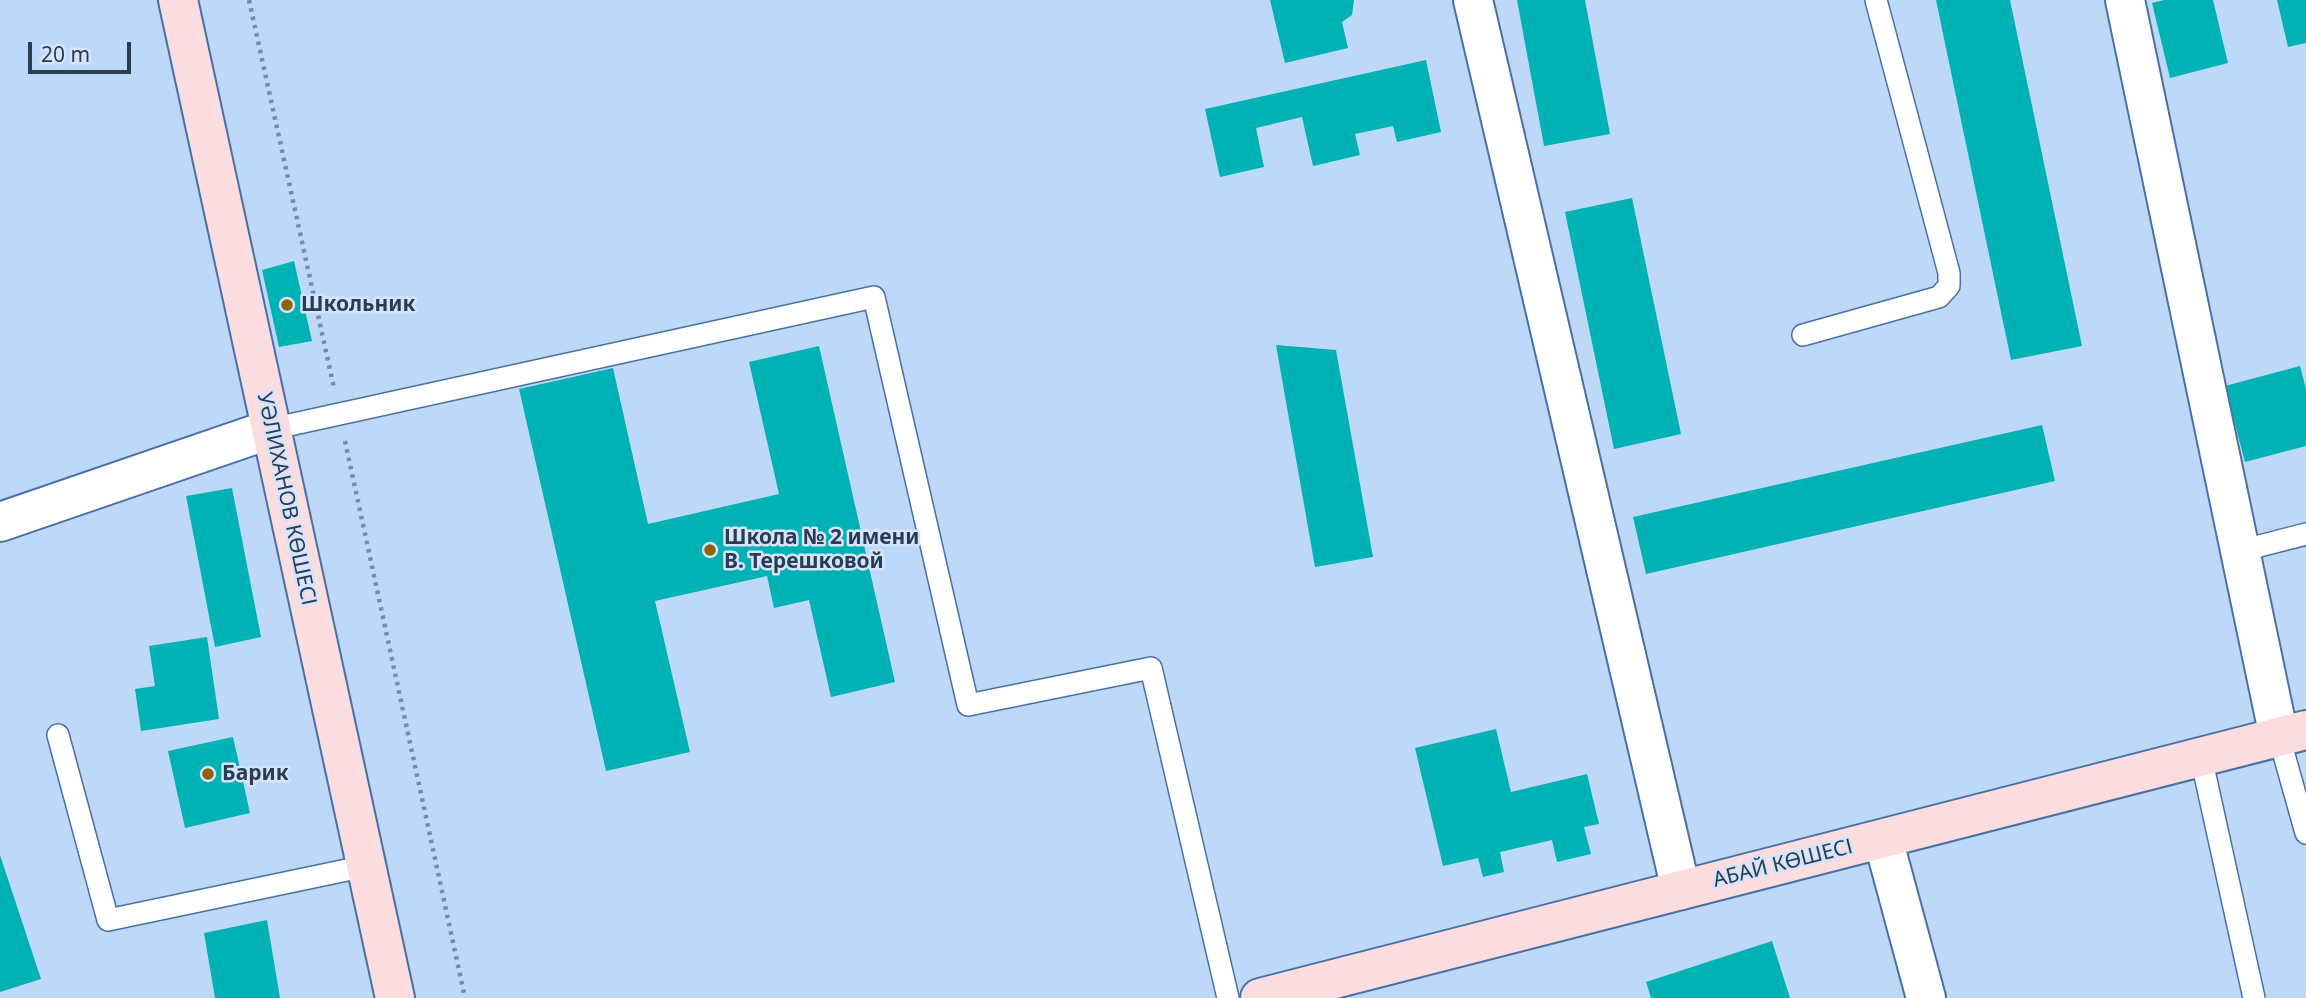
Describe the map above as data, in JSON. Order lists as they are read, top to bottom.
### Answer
{
  "streets": {
    "main road": ["УӘЛИХАНОВ КӨШЕСІ", "АБАЙ КӨШЕСІ"]
  },
  "places": ["Школьник", "Школа № 2 имени В. Терешковой", "Барик"],
  "scale_bar": "20 m"
}
